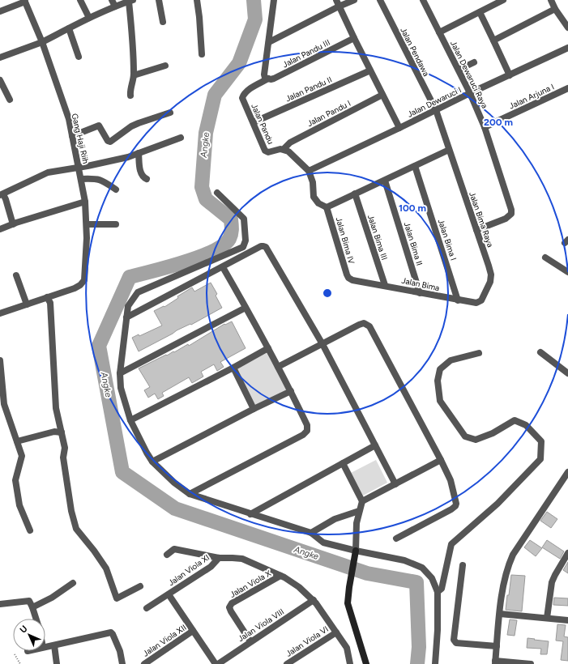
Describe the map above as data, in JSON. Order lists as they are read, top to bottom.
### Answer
{
  "streets": {
    "street": [
      "Jalan Pendawa",
      "Jalan Pandu III",
      "Jalan Dewaruci Raya",
      "Jalan Pandu II",
      "Jalan Arjuna I",
      "Jalan Dewaruci I",
      "Jalan Pandu I",
      "Jalan Pandu",
      "Gang Haji Riih",
      "Jalan Bima Raya",
      "Jalan Bima III",
      "Jalan Bima I",
      "Jalan Bima IV",
      "Jalan Bima II",
      "Jalan Bima",
      "Jalan Viola XI",
      "Jalan Viola X",
      "Jalan Viola VIII",
      "Jalan Viola XII",
      "Jalan Viola VI"
    ]
  },
  "crossings": [
    ["Jalan Pendawa", "Jalan Dewaruci I"],
    ["Jalan Pendawa", "Jalan Bima Raya"],
    ["Jalan Pandu III", "Jalan Pandu"],
    ["Jalan Dewaruci Raya", "Jalan Arjuna I"],
    ["Jalan Dewaruci Raya", "Jalan Dewaruci I"],
    ["Jalan Dewaruci Raya", "Jalan Bima Raya"],
    ["Jalan Pandu II", "Jalan Pandu"],
    ["Jalan Dewaruci I", "Jalan Pandu"],
    ["Jalan Dewaruci I", "Jalan Bima Raya"],
    ["Jalan Pandu I", "Jalan Pandu"],
    ["Jalan Bima Raya", "Jalan Bima"],
    ["Jalan Bima III", "Jalan Bima"],
    ["Jalan Bima I", "Jalan Bima"],
    ["Jalan Bima IV", "Jalan Bima"],
    ["Jalan Bima II", "Jalan Bima"],
    ["Jalan Viola X", "Jalan Viola VIII"]
  ],
  "water": ["Angke"],
  "north": "top left",
  "rings": ["200 m", "100 m"]
}
